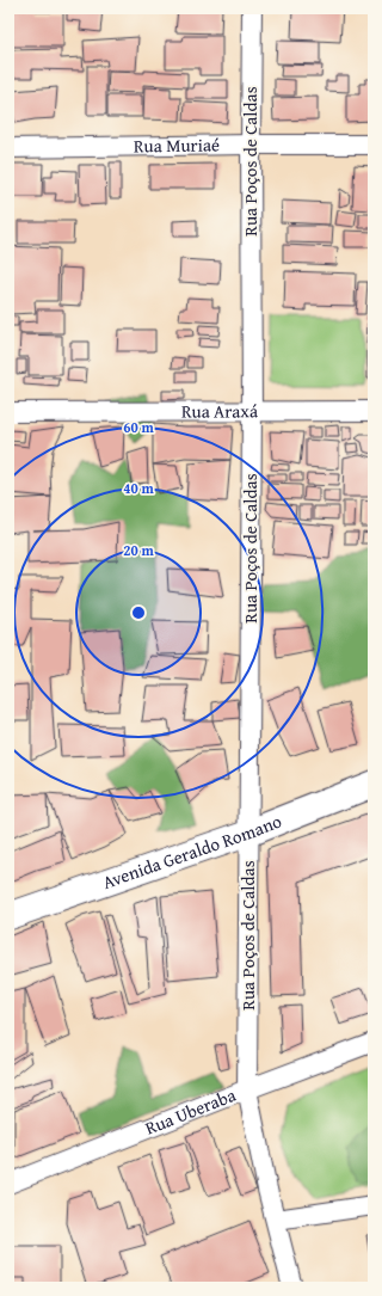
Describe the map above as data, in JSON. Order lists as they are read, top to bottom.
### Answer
{
  "streets": {
    "main road": ["Avenida Geraldo Romano"],
    "street": [
      "Rua Muriaé",
      "Rua Poços de Caldas",
      "Rua Araxá",
      "Rua Uberaba"
    ]
  },
  "crossings": [
    ["Rua Muriaé", "Rua Poços de Caldas"],
    ["Rua Poços de Caldas", "Rua Araxá"],
    ["Rua Poços de Caldas", "Avenida Geraldo Romano"],
    ["Rua Poços de Caldas", "Rua Uberaba"]
  ],
  "rings": ["60 m", "40 m", "20 m"]
}
